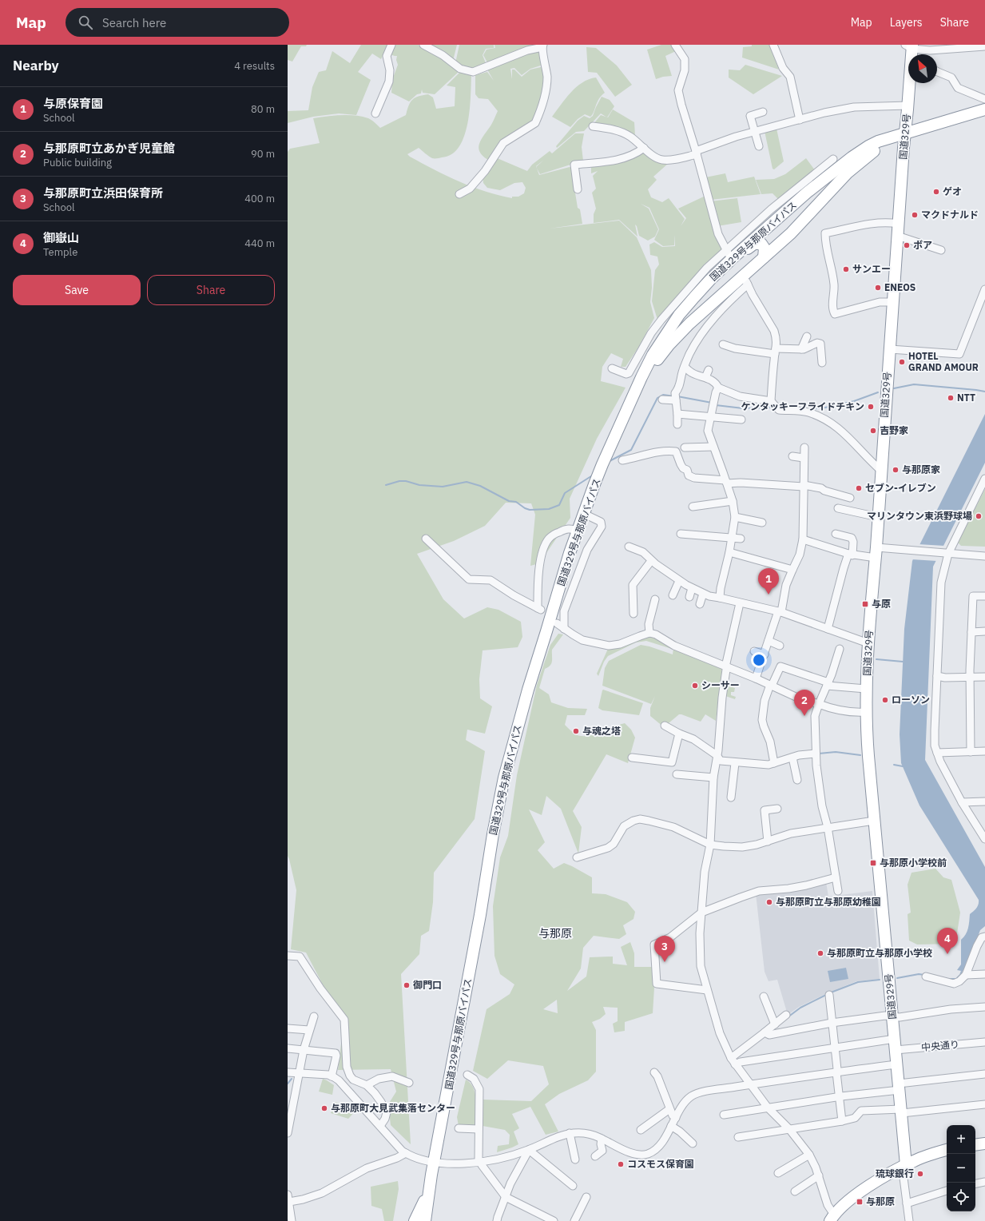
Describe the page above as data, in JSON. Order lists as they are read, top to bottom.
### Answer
{
  "streets": {
    "highway": ["国道329号", "国道329号与那原バイパス"],
    "street": ["中央通り"]
  },
  "crossings": [
    ["国道329号", "国道329号与那原バイパス"],
    ["国道329号", "中央通り"]
  ],
  "districts": ["与那原"],
  "places": {
    "other": [
      "ゲオ",
      "マクドナルド",
      "ボア",
      "サンエー",
      "ENEOS",
      "HOTEL GRAND AMOUR",
      "NTT",
      "ケンタッキーフライドチキン",
      "吉野家",
      "与那原家",
      "セブン-イレブン",
      "マリンタウン東浜野球場",
      "シーサー",
      "ローソン",
      "与魂之塔",
      "与那原町立与那原幼稚園",
      "与那原町立与那原小学校",
      "御門口",
      "与那原町大見武集落センター",
      "コスモス保育園",
      "琉球銀行"
    ],
    "transit": ["与原", "与那原小学校前", "与那原"]
  },
  "north": "top left",
  "page": {
    "header": "Map",
    "search": "Search here",
    "nav": ["Map", "Layers", "Share"],
    "heading": ["Nearby", "4 results"],
    "list": [
      {
        "mark": "1",
        "name": "与原保育園",
        "note": "School",
        "value": "80 m"
      },
      {
        "mark": "2",
        "name": "与那原町立あかぎ児童館",
        "note": "Public building",
        "value": "90 m"
      },
      {
        "mark": "3",
        "name": "与那原町立浜田保育所",
        "note": "School",
        "value": "400 m"
      },
      {
        "mark": "4",
        "name": "御嶽山",
        "note": "Temple",
        "value": "440 m"
      }
    ],
    "buttons": ["Save", "Share"],
    "pins": [
      "1",
      "2",
      "4",
      "3"
    ],
    "map_buttons": ["+", "−"]
  }
}
